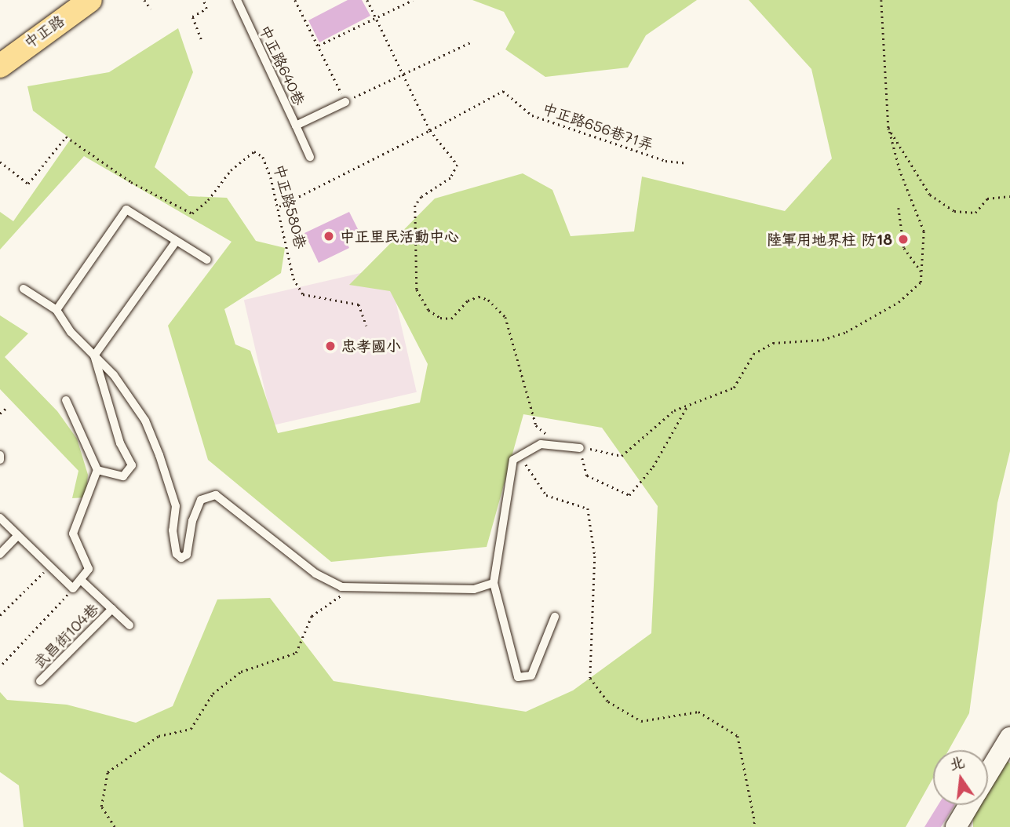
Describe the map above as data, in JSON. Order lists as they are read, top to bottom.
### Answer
{
  "streets": {
    "main road": ["中正路"],
    "lane": ["中正路640巷", "武昌街104巷"],
    "path": ["中正路656巷71弄", "中正路580巷"]
  },
  "places": ["中正里民活動中心", "陸軍用地界柱 防18", "忠孝國小"],
  "north": "top"
}
